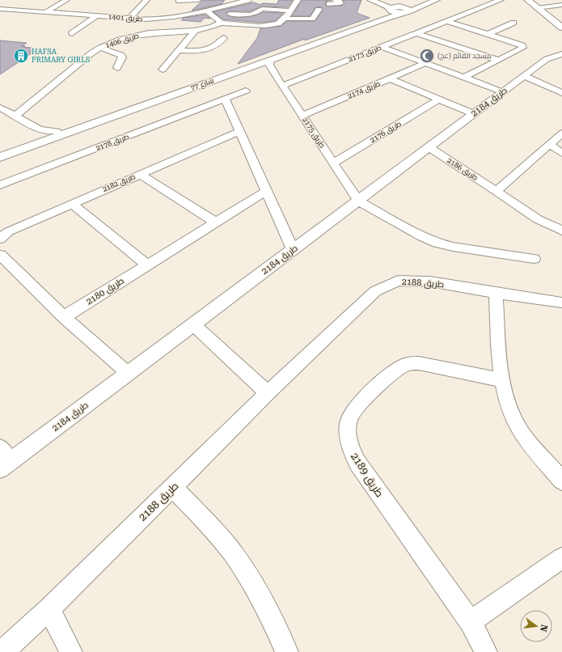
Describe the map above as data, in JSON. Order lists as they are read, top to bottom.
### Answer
{
  "streets": {
    "street": [
      "طريق 1401",
      "طريق 1406",
      "طريق 2173",
      "شارع 77",
      "طريق 2174",
      "طريق 2184",
      "طريق 2176",
      "طريق 2175",
      "طريق 2178",
      "طريق 2186",
      "طريق 2182",
      "طريق 2188",
      "طريق 2180",
      "طريق 2189"
    ]
  },
  "crossings": [
    ["طريق 2173", "طريق 2175"],
    ["شارع 77", "طريق 2175"],
    ["طريق 2174", "طريق 2175"],
    ["طريق 2184", "طريق 2175"],
    ["طريق 2184", "طريق 2186"],
    ["طريق 2176", "طريق 2175"]
  ],
  "places": {
    "building": ["HAFSA PRIMARY GIRLS"],
    "mosque": ["مسجد القائم (عج)"]
  },
  "north": "right"
}
